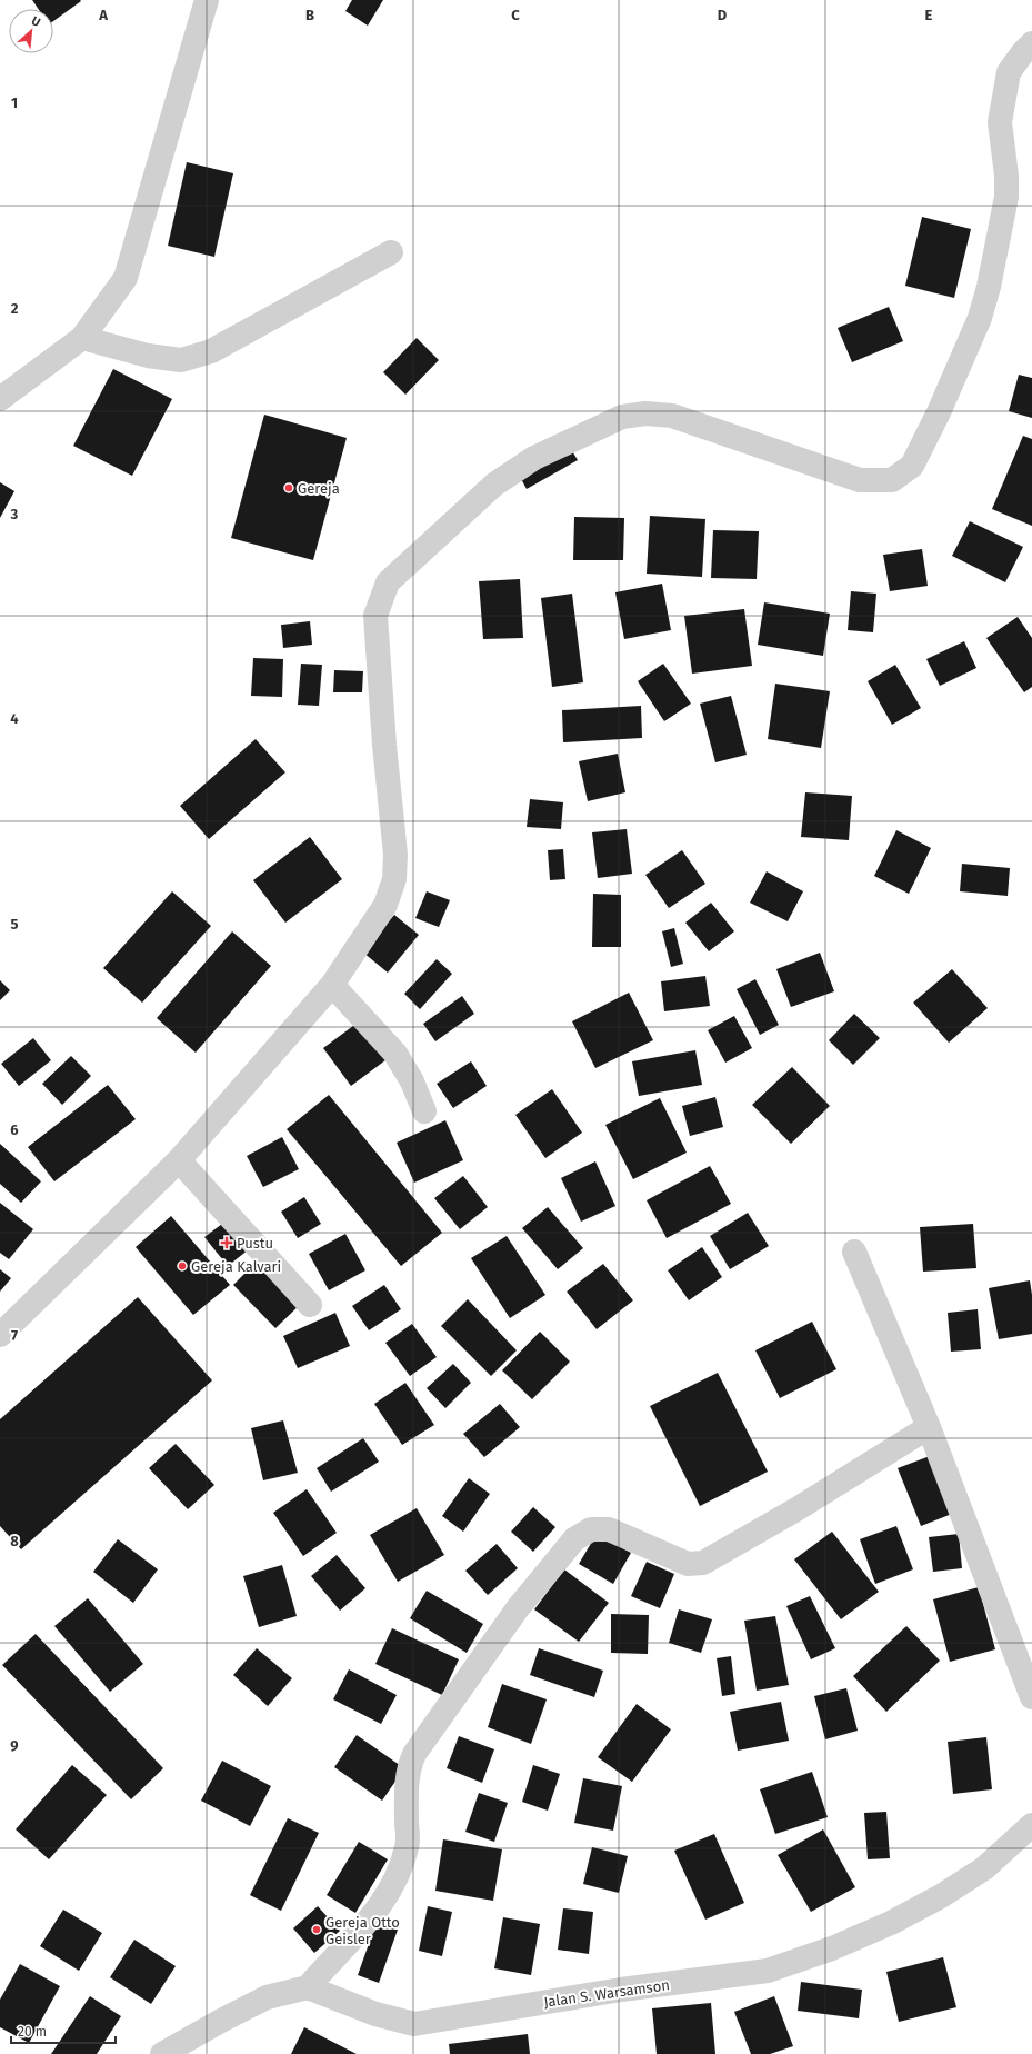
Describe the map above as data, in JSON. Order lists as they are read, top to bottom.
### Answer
{
  "streets": {
    "street": ["Jalan S. Warsamson"]
  },
  "places": {
    "other": ["Gereja", "Gereja Kalvari", "Gereja Otto Geisler"],
    "health": ["Pustu"]
  },
  "scale_bar": "20 m",
  "north": "top right",
  "grid": {
    "columns": [
      "A",
      "B",
      "C",
      "D",
      "E"
    ],
    "rows": [
      "1",
      "2",
      "3",
      "4",
      "5",
      "6",
      "7",
      "8",
      "9"
    ]
  }
}
